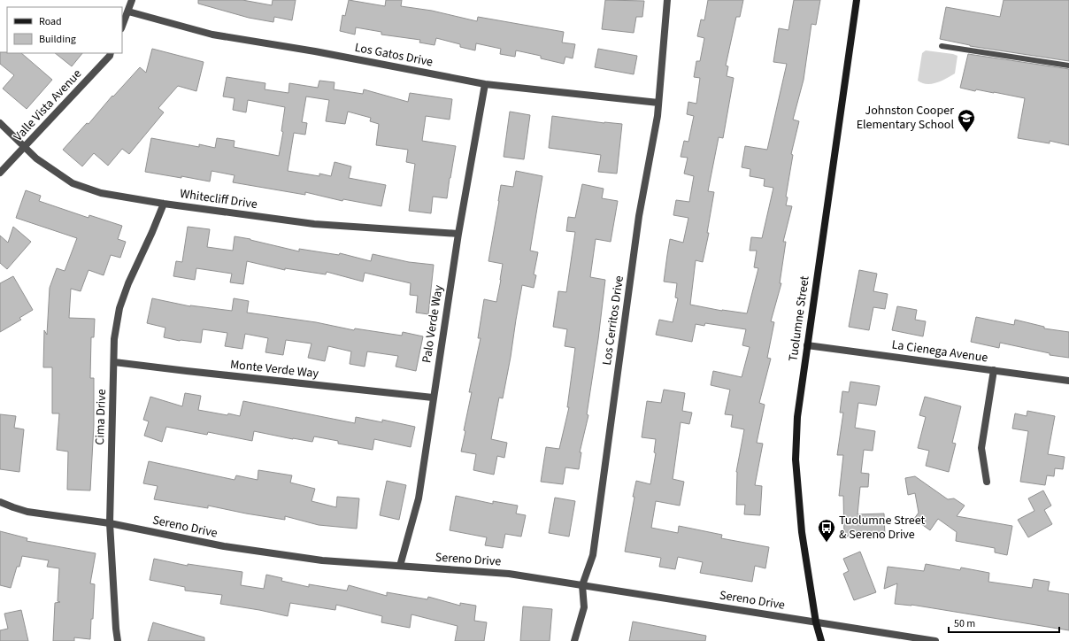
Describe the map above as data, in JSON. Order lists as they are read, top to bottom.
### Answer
{
  "streets": {
    "main road": ["Tuolumne Street"],
    "street": [
      "Los Gatos Drive",
      "Valle Vista Avenue",
      "Whitecliff Drive",
      "Los Cerritos Drive",
      "Palo Verde Way",
      "La Cienega Avenue",
      "Monte Verde Way",
      "Cima Drive",
      "Sereno Drive"
    ]
  },
  "crossings": [
    ["Los Gatos Drive", "Los Cerritos Drive"],
    ["Los Gatos Drive", "Palo Verde Way"],
    ["Valle Vista Avenue", "Whitecliff Drive"],
    ["Whitecliff Drive", "Palo Verde Way"],
    ["Whitecliff Drive", "Cima Drive"],
    ["Tuolumne Street", "La Cienega Avenue"],
    ["Tuolumne Street", "Sereno Drive"],
    ["Los Cerritos Drive", "Sereno Drive"],
    ["Palo Verde Way", "Monte Verde Way"],
    ["Palo Verde Way", "Sereno Drive"],
    ["Monte Verde Way", "Cima Drive"],
    ["Cima Drive", "Sereno Drive"]
  ],
  "places": {
    "school or university": ["Johnston Cooper Elementary School"],
    "bus stop": ["Tuolumne Street & Sereno Drive"]
  },
  "legend": ["Road", "Building"],
  "scale_bar": "50 m"
}
